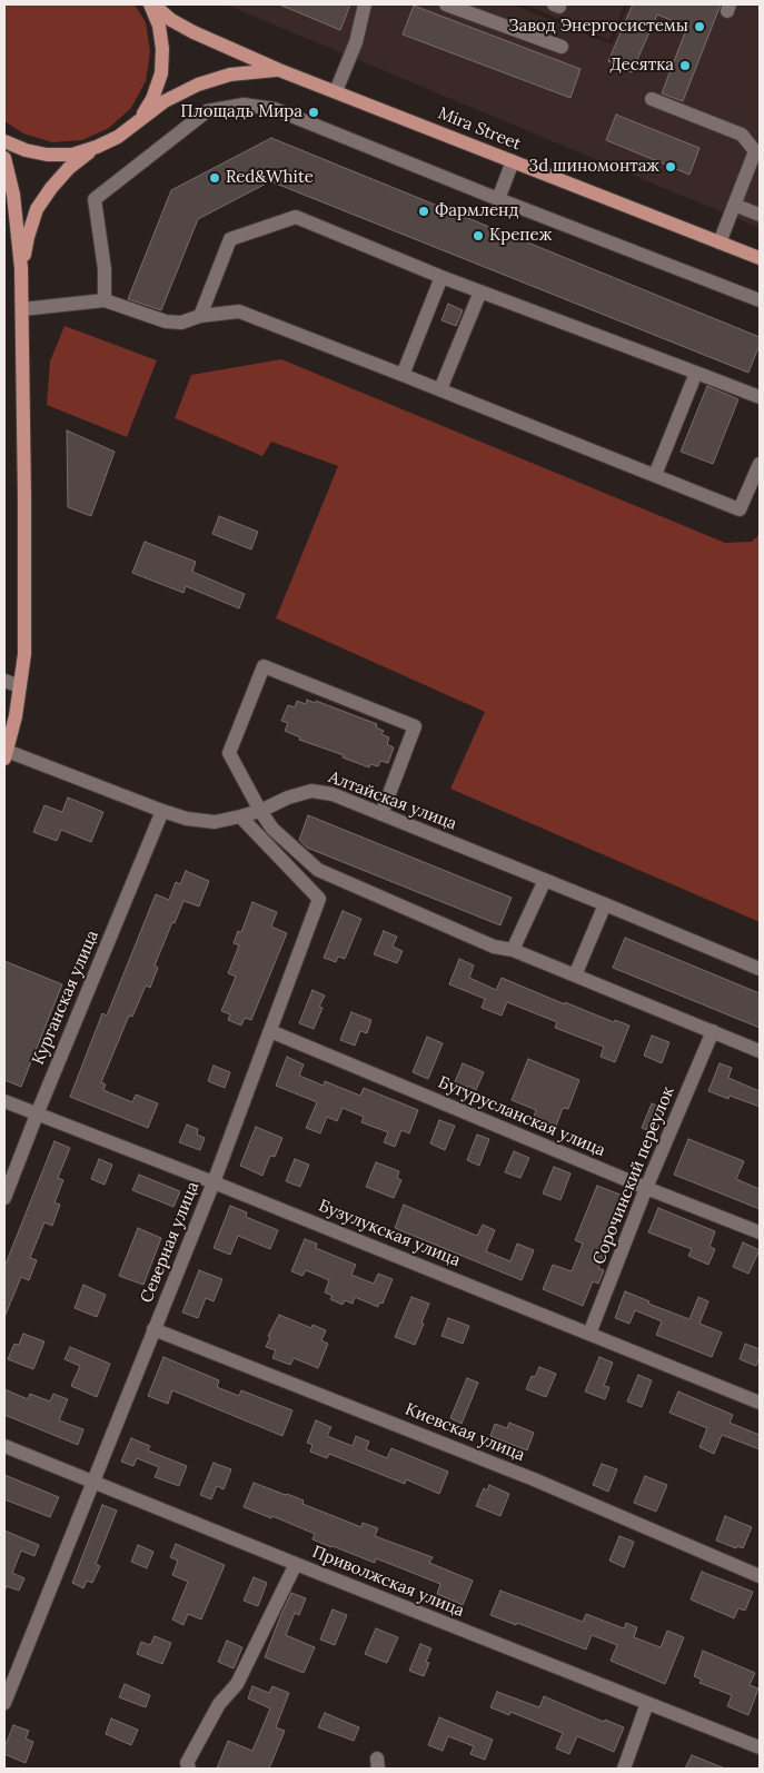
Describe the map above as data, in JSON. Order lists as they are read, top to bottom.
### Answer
{
  "streets": {
    "main road": ["Mira Street"],
    "street": [
      "Алтайская улица",
      "Курганская улица",
      "Бугурусланская улица",
      "Сорочинский переулок",
      "Бузулукская улица",
      "Северная улица",
      "Киевская улица",
      "Приволжская улица"
    ]
  },
  "crossings": [
    ["Алтайская улица", "Курганская улица"],
    ["Алтайская улица", "Северная улица"],
    ["Курганская улица", "Бузулукская улица"],
    ["Бугурусланская улица", "Сорочинский переулок"],
    ["Бугурусланская улица", "Северная улица"],
    ["Сорочинский переулок", "Бузулукская улица"],
    ["Бузулукская улица", "Северная улица"],
    ["Северная улица", "Киевская улица"],
    ["Северная улица", "Приволжская улица"]
  ],
  "places": [
    "Завод Энергосистемы",
    "Десятка",
    "Площадь Мира",
    "3d шиномонтаж",
    "Red&White",
    "Фармленд",
    "Крепеж"
  ]
}
